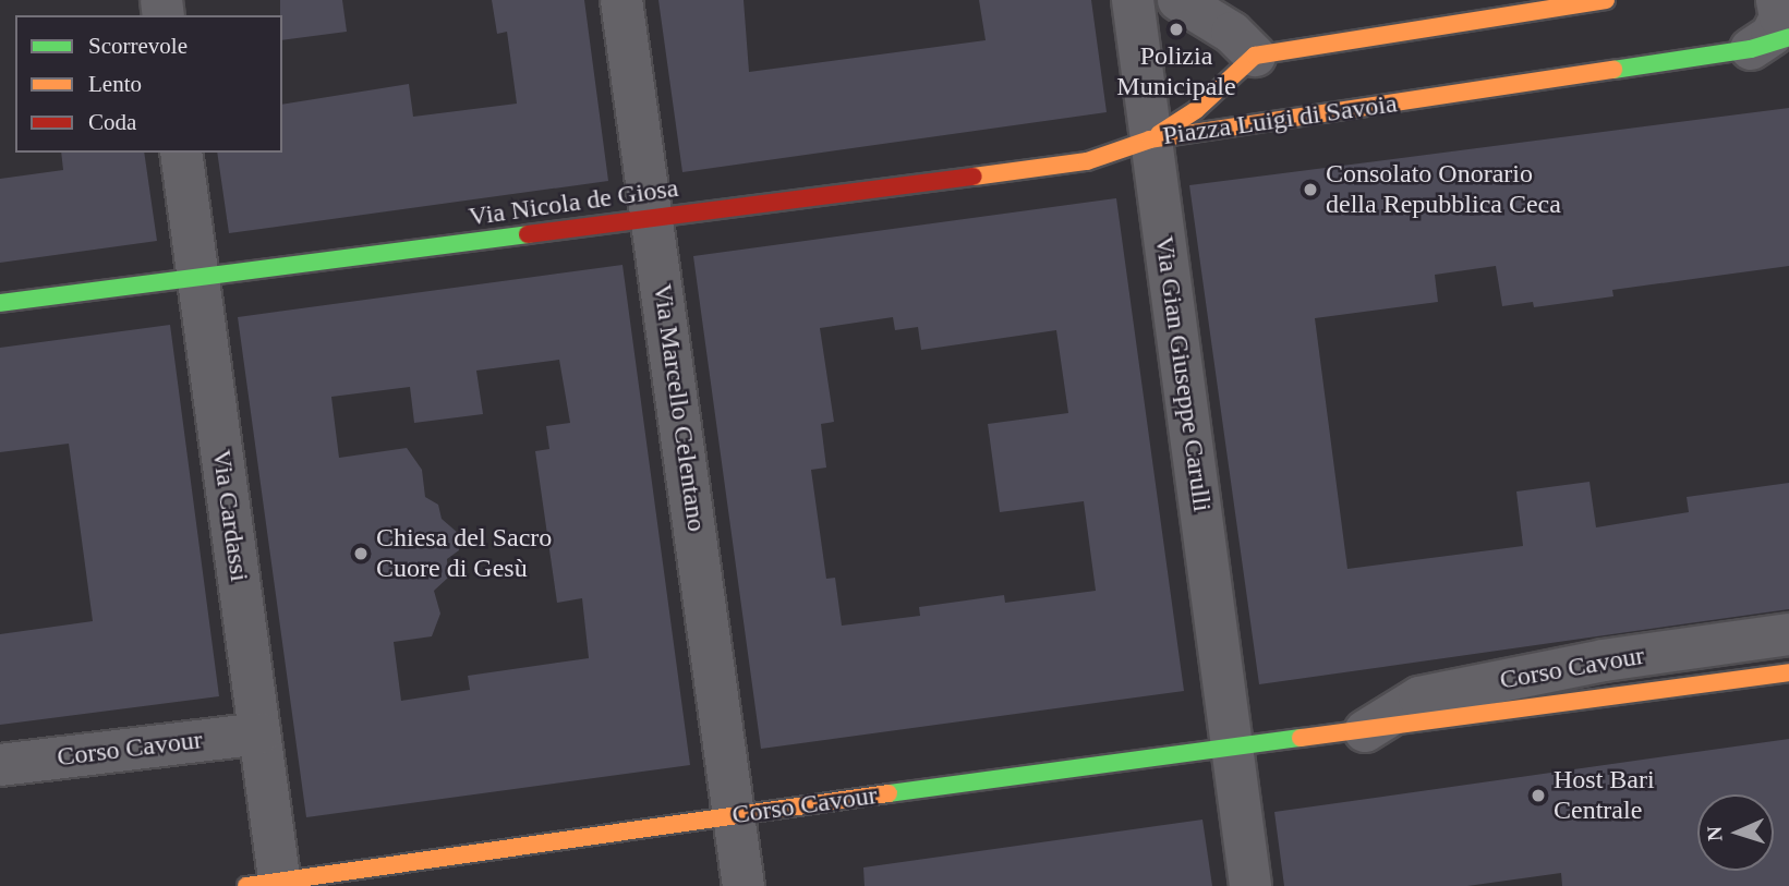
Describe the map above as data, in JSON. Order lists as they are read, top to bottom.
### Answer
{
  "streets": {
    "main road": ["Piazza Luigi di Savoia", "Via Nicola de Giosa", "Corso Cavour"],
    "street": ["Via Gian Giuseppe Carulli", "Via Marcello Celentano", "Via Cardassi"]
  },
  "crossings": [
    ["Piazza Luigi di Savoia", "Via Nicola de Giosa"],
    ["Piazza Luigi di Savoia", "Via Gian Giuseppe Carulli"],
    ["Via Nicola de Giosa", "Via Gian Giuseppe Carulli"],
    ["Via Nicola de Giosa", "Via Marcello Celentano"],
    ["Via Nicola de Giosa", "Via Cardassi"],
    ["Via Gian Giuseppe Carulli", "Corso Cavour"],
    ["Via Marcello Celentano", "Corso Cavour"],
    ["Via Cardassi", "Corso Cavour"]
  ],
  "places": [
    "Polizia Municipale",
    "Consolato Onorario della Repubblica Ceca",
    "Chiesa del Sacro Cuore di Gesù",
    "Host Bari Centrale"
  ],
  "legend": ["Scorrevole", "Lento", "Coda"],
  "north": "left"
}
